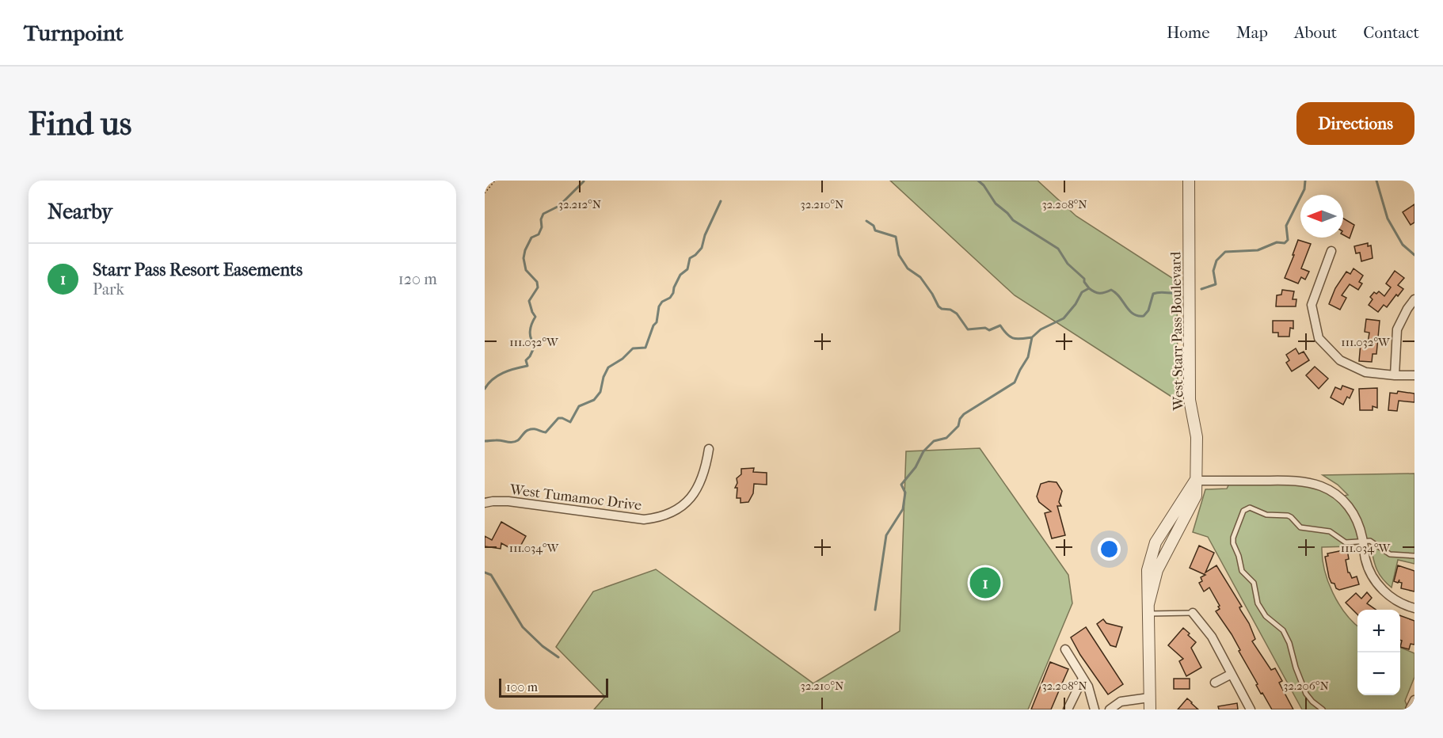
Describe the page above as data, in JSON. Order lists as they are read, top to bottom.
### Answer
{
  "streets": {
    "street": ["West Starr Pass Boulevard", "West Tumamoc Drive"]
  },
  "scale_bar": "100 m",
  "north": "left",
  "page": {
    "header": "Turnpoint",
    "nav": [
      "Home",
      "Map",
      "About",
      "Contact"
    ],
    "buttons": "Directions",
    "title": "Find us",
    "heading": "Nearby",
    "list": [
      {
        "mark": "1",
        "name": "Starr Pass Resort Easements",
        "note": "Park",
        "value": "120 m"
      }
    ],
    "pins": "1",
    "map_buttons": ["+", "−"],
    "scale": "100 m"
  },
  "coordinates": [
    "32.212°N",
    "32.210°N",
    "32.208°N",
    "111.032°W",
    "111.034°W",
    "32.206°N"
  ]
}
